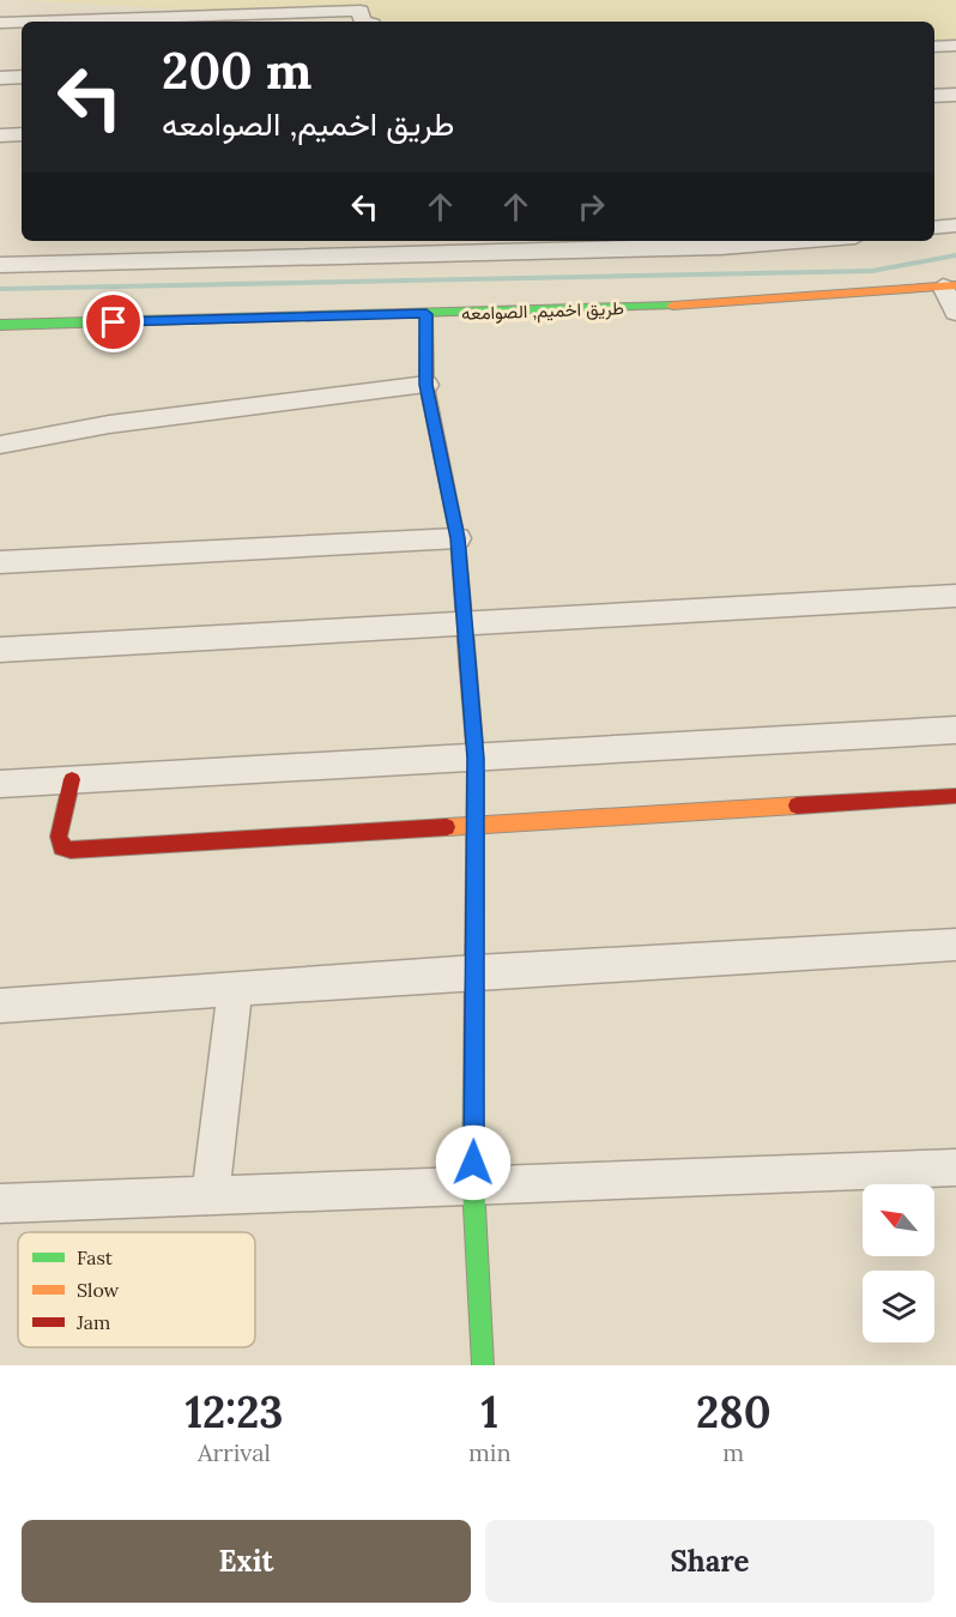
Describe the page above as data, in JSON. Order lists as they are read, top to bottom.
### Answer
{
  "streets": {
    "street": ["طريق اخميم, الصوامعه"]
  },
  "legend": ["Fast", "Slow", "Jam"],
  "north": "top left",
  "page": {
    "turn": ["200 m", "طريق اخميم, الصوامعه"],
    "eta": [
      "12:23",
      "Arrival",
      "1",
      "min",
      "280",
      "m"
    ],
    "buttons": ["Exit", "Share"]
  }
}
